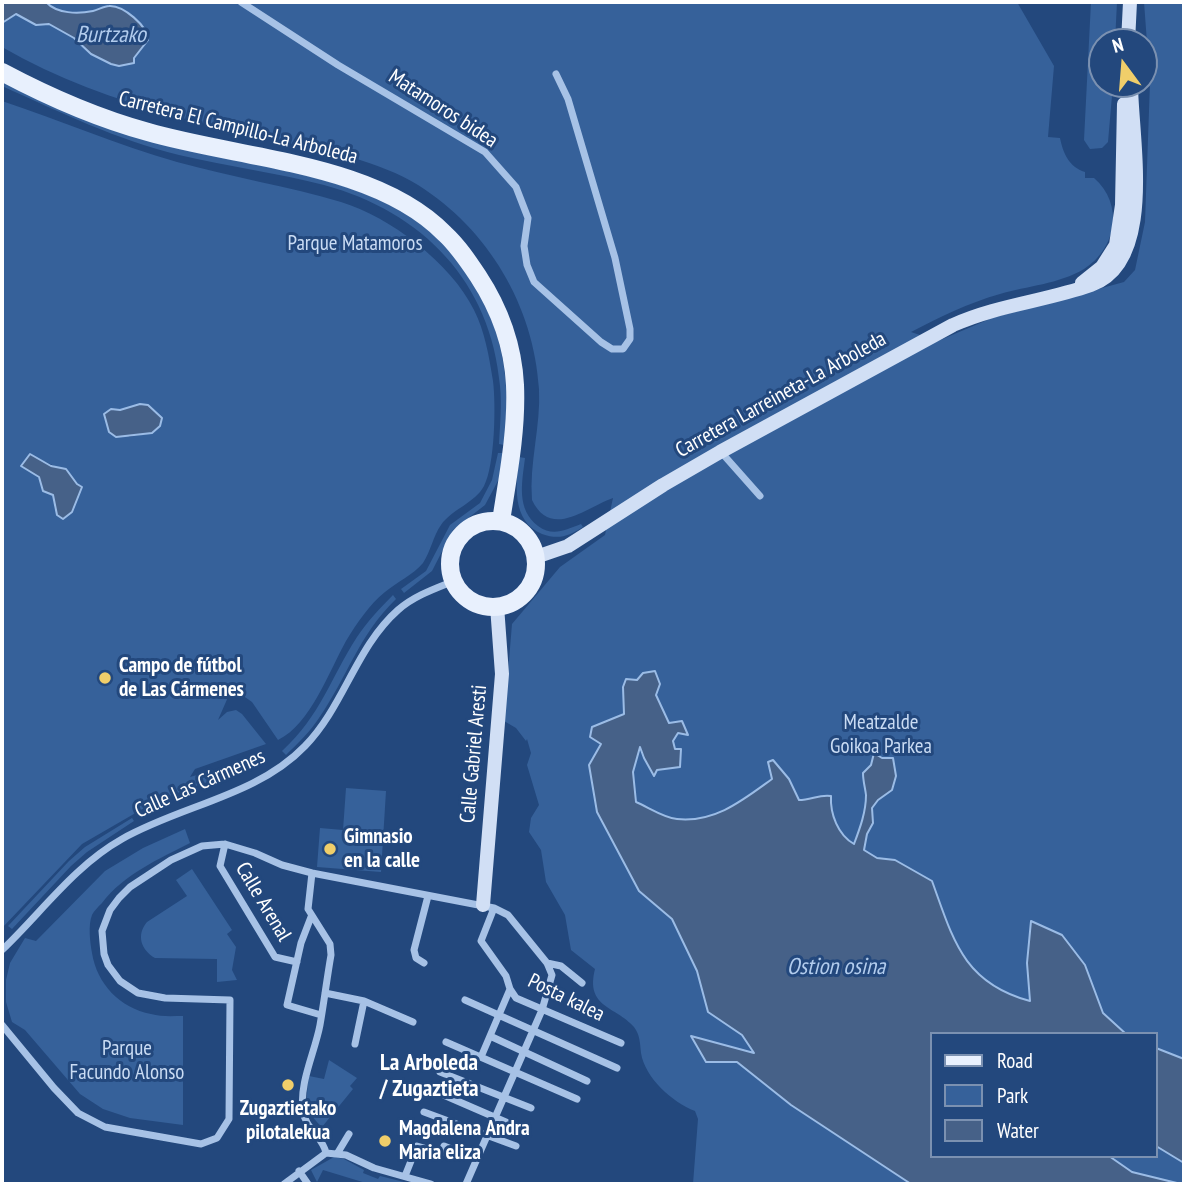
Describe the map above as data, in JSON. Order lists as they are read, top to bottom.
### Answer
{
  "streets": {
    "main road": ["Carretera El Campillo-La Arboleda"],
    "street": [
      "Matamoros bidea",
      "Carretera Larreineta-La Arboleda",
      "Calle Gabriel Aresti",
      "Calle Las Cármenes",
      "Calle Arenal",
      "Posta kalea"
    ]
  },
  "crossings": [
    ["Carretera El Campillo-La Arboleda", "Carretera Larreineta-La Arboleda"],
    ["Carretera El Campillo-La Arboleda", "Calle Gabriel Aresti"],
    ["Carretera El Campillo-La Arboleda", "Calle Las Cármenes"],
    ["Carretera Larreineta-La Arboleda", "Calle Gabriel Aresti"],
    ["Carretera Larreineta-La Arboleda", "Calle Las Cármenes"],
    ["Calle Gabriel Aresti", "Calle Las Cármenes"],
    ["Calle Gabriel Aresti", "Posta kalea"]
  ],
  "districts": ["La Arboleda / Zugaztieta"],
  "water": ["Burtzako", "Ostion osina"],
  "parks": ["Parque Matamoros", "Meatzalde Goikoa Parkea", "Parque Facundo Alonso"],
  "places": [
    "Campo de fútbol de Las Cármenes",
    "Gimnasio en la calle",
    "Zugaztietako pilotalekua",
    "Magdalena Andra Maria eliza"
  ],
  "legend": ["Road", "Park", "Water"],
  "north": "top"
}
